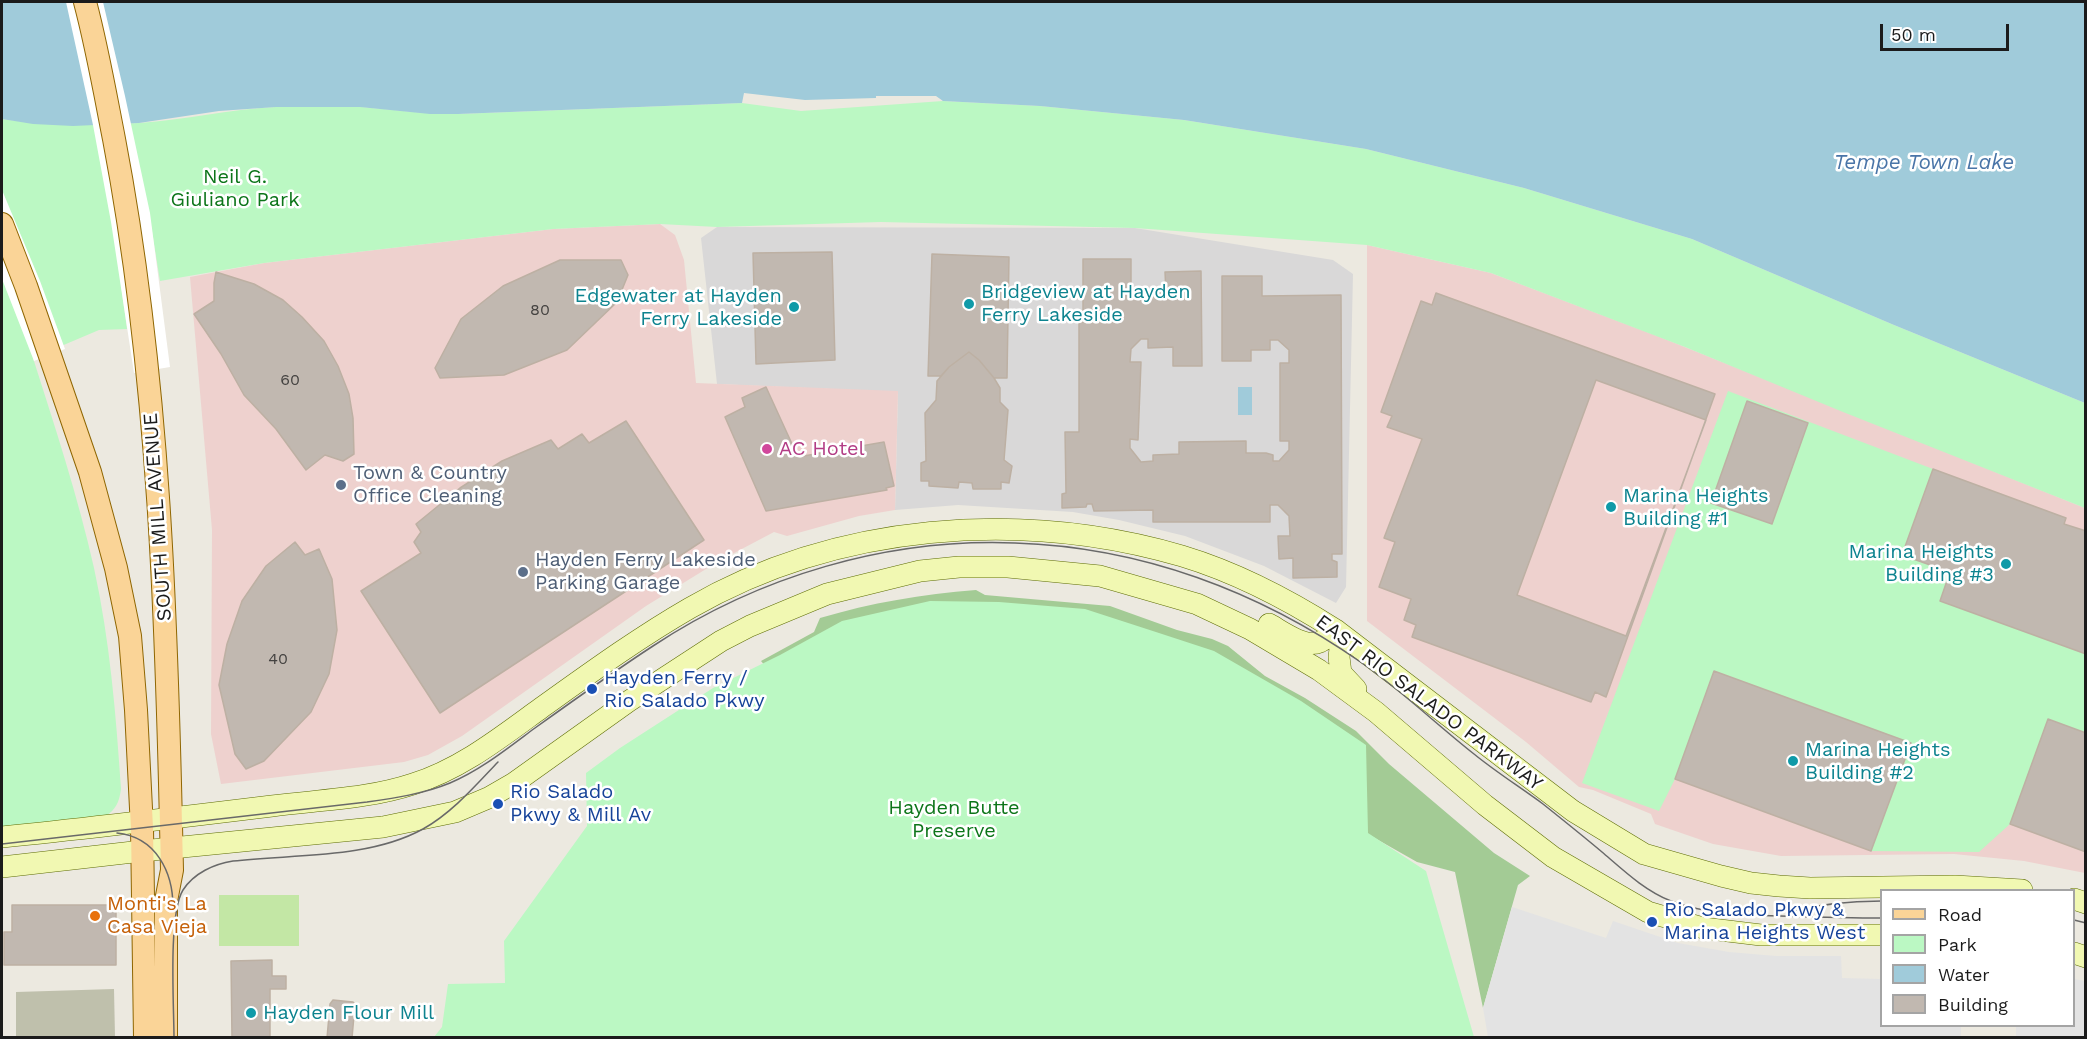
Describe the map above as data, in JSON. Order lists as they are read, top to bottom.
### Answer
{
  "streets": {
    "main road": ["SOUTH MILL AVENUE", "EAST RIO SALADO PARKWAY"]
  },
  "crossings": [
    ["SOUTH MILL AVENUE", "EAST RIO SALADO PARKWAY"]
  ],
  "water": ["Tempe Town Lake"],
  "parks": ["Neil G. Giuliano Park", "Hayden Butte Preserve"],
  "places": [
    "Bridgeview at Hayden Ferry Lakeside",
    "Edgewater at Hayden Ferry Lakeside",
    "AC Hotel",
    "Town & Country Office Cleaning",
    "Marina Heights Building #1",
    "Marina Heights Building #3",
    "Hayden Ferry Lakeside Parking Garage",
    "Hayden Ferry / Rio Salado Pkwy",
    "Marina Heights Building #2",
    "Rio Salado Pkwy & Mill Av",
    "Monti's La Casa Vieja",
    "Rio Salado Pkwy & Marina Heights West",
    "Hayden Flour Mill"
  ],
  "house_numbers": ["80", "60", "40"],
  "legend": [
    "Road",
    "Park",
    "Water",
    "Building"
  ],
  "scale_bar": "50 m"
}
